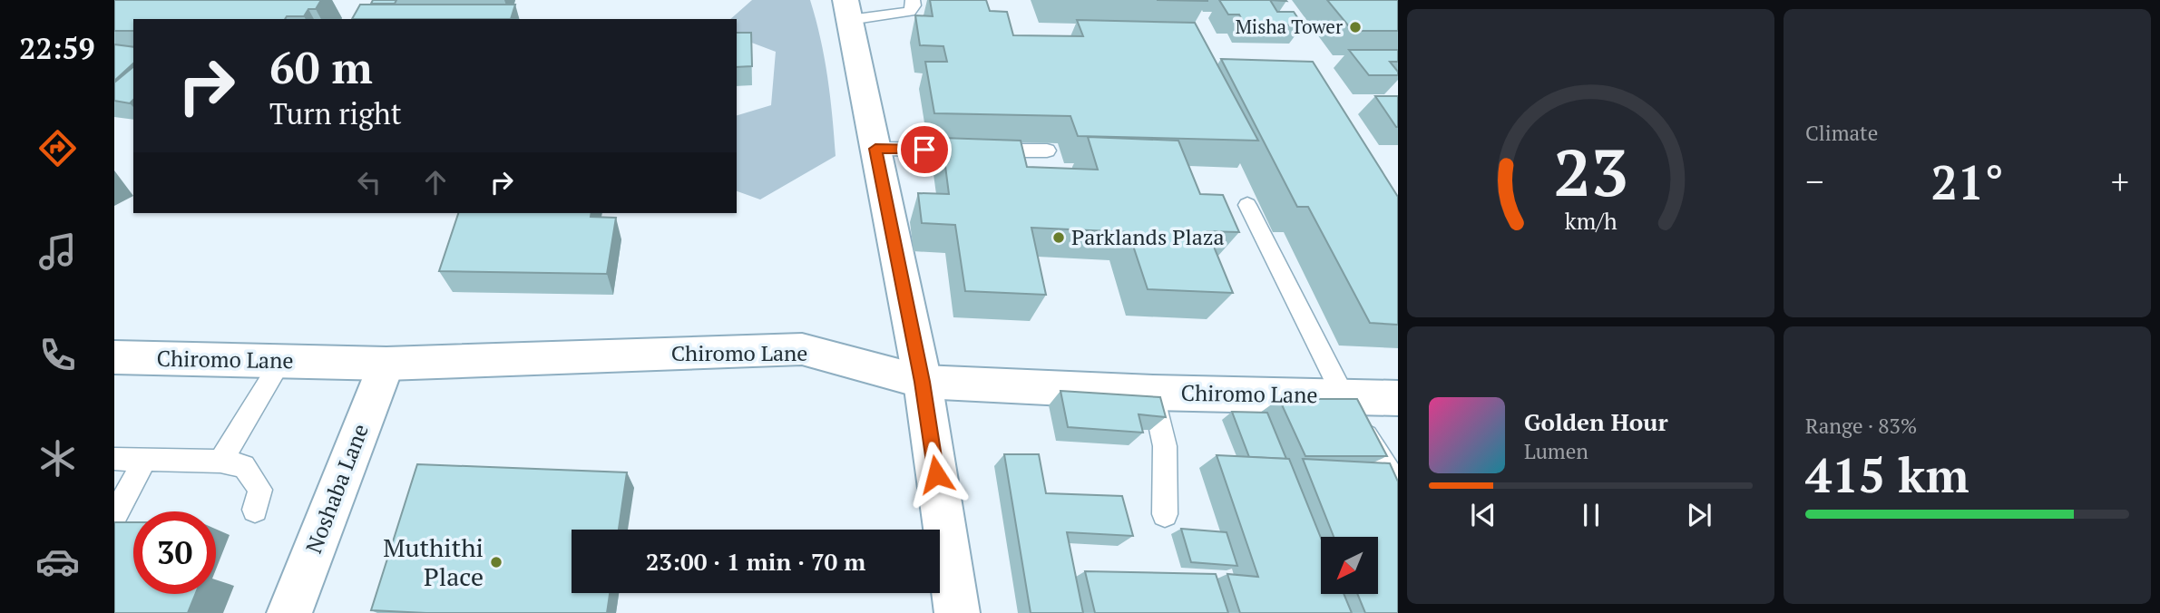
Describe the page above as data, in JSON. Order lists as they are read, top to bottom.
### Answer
{
  "streets": {
    "street": ["Chiromo Lane", "Noshaba Lane"]
  },
  "crossings": [
    ["Chiromo Lane", "Noshaba Lane"]
  ],
  "places": ["Misha Tower", "Parklands Plaza", "Muthithi Place"],
  "north": "bottom left",
  "page": {
    "tabs": "22:59",
    "tile": [
      "Climate",
      ["Range · 83%", "415 km"]
    ],
    "turn": ["60 m", "Turn right"],
    "heat": ["−", "21°", "+"],
    "song": ["Golden Hour", "Lumen"],
    "limit": "30",
    "trip": "23:00 · 1 min · 70 m",
    "gauge": ["23", "km/h"]
  }
}
